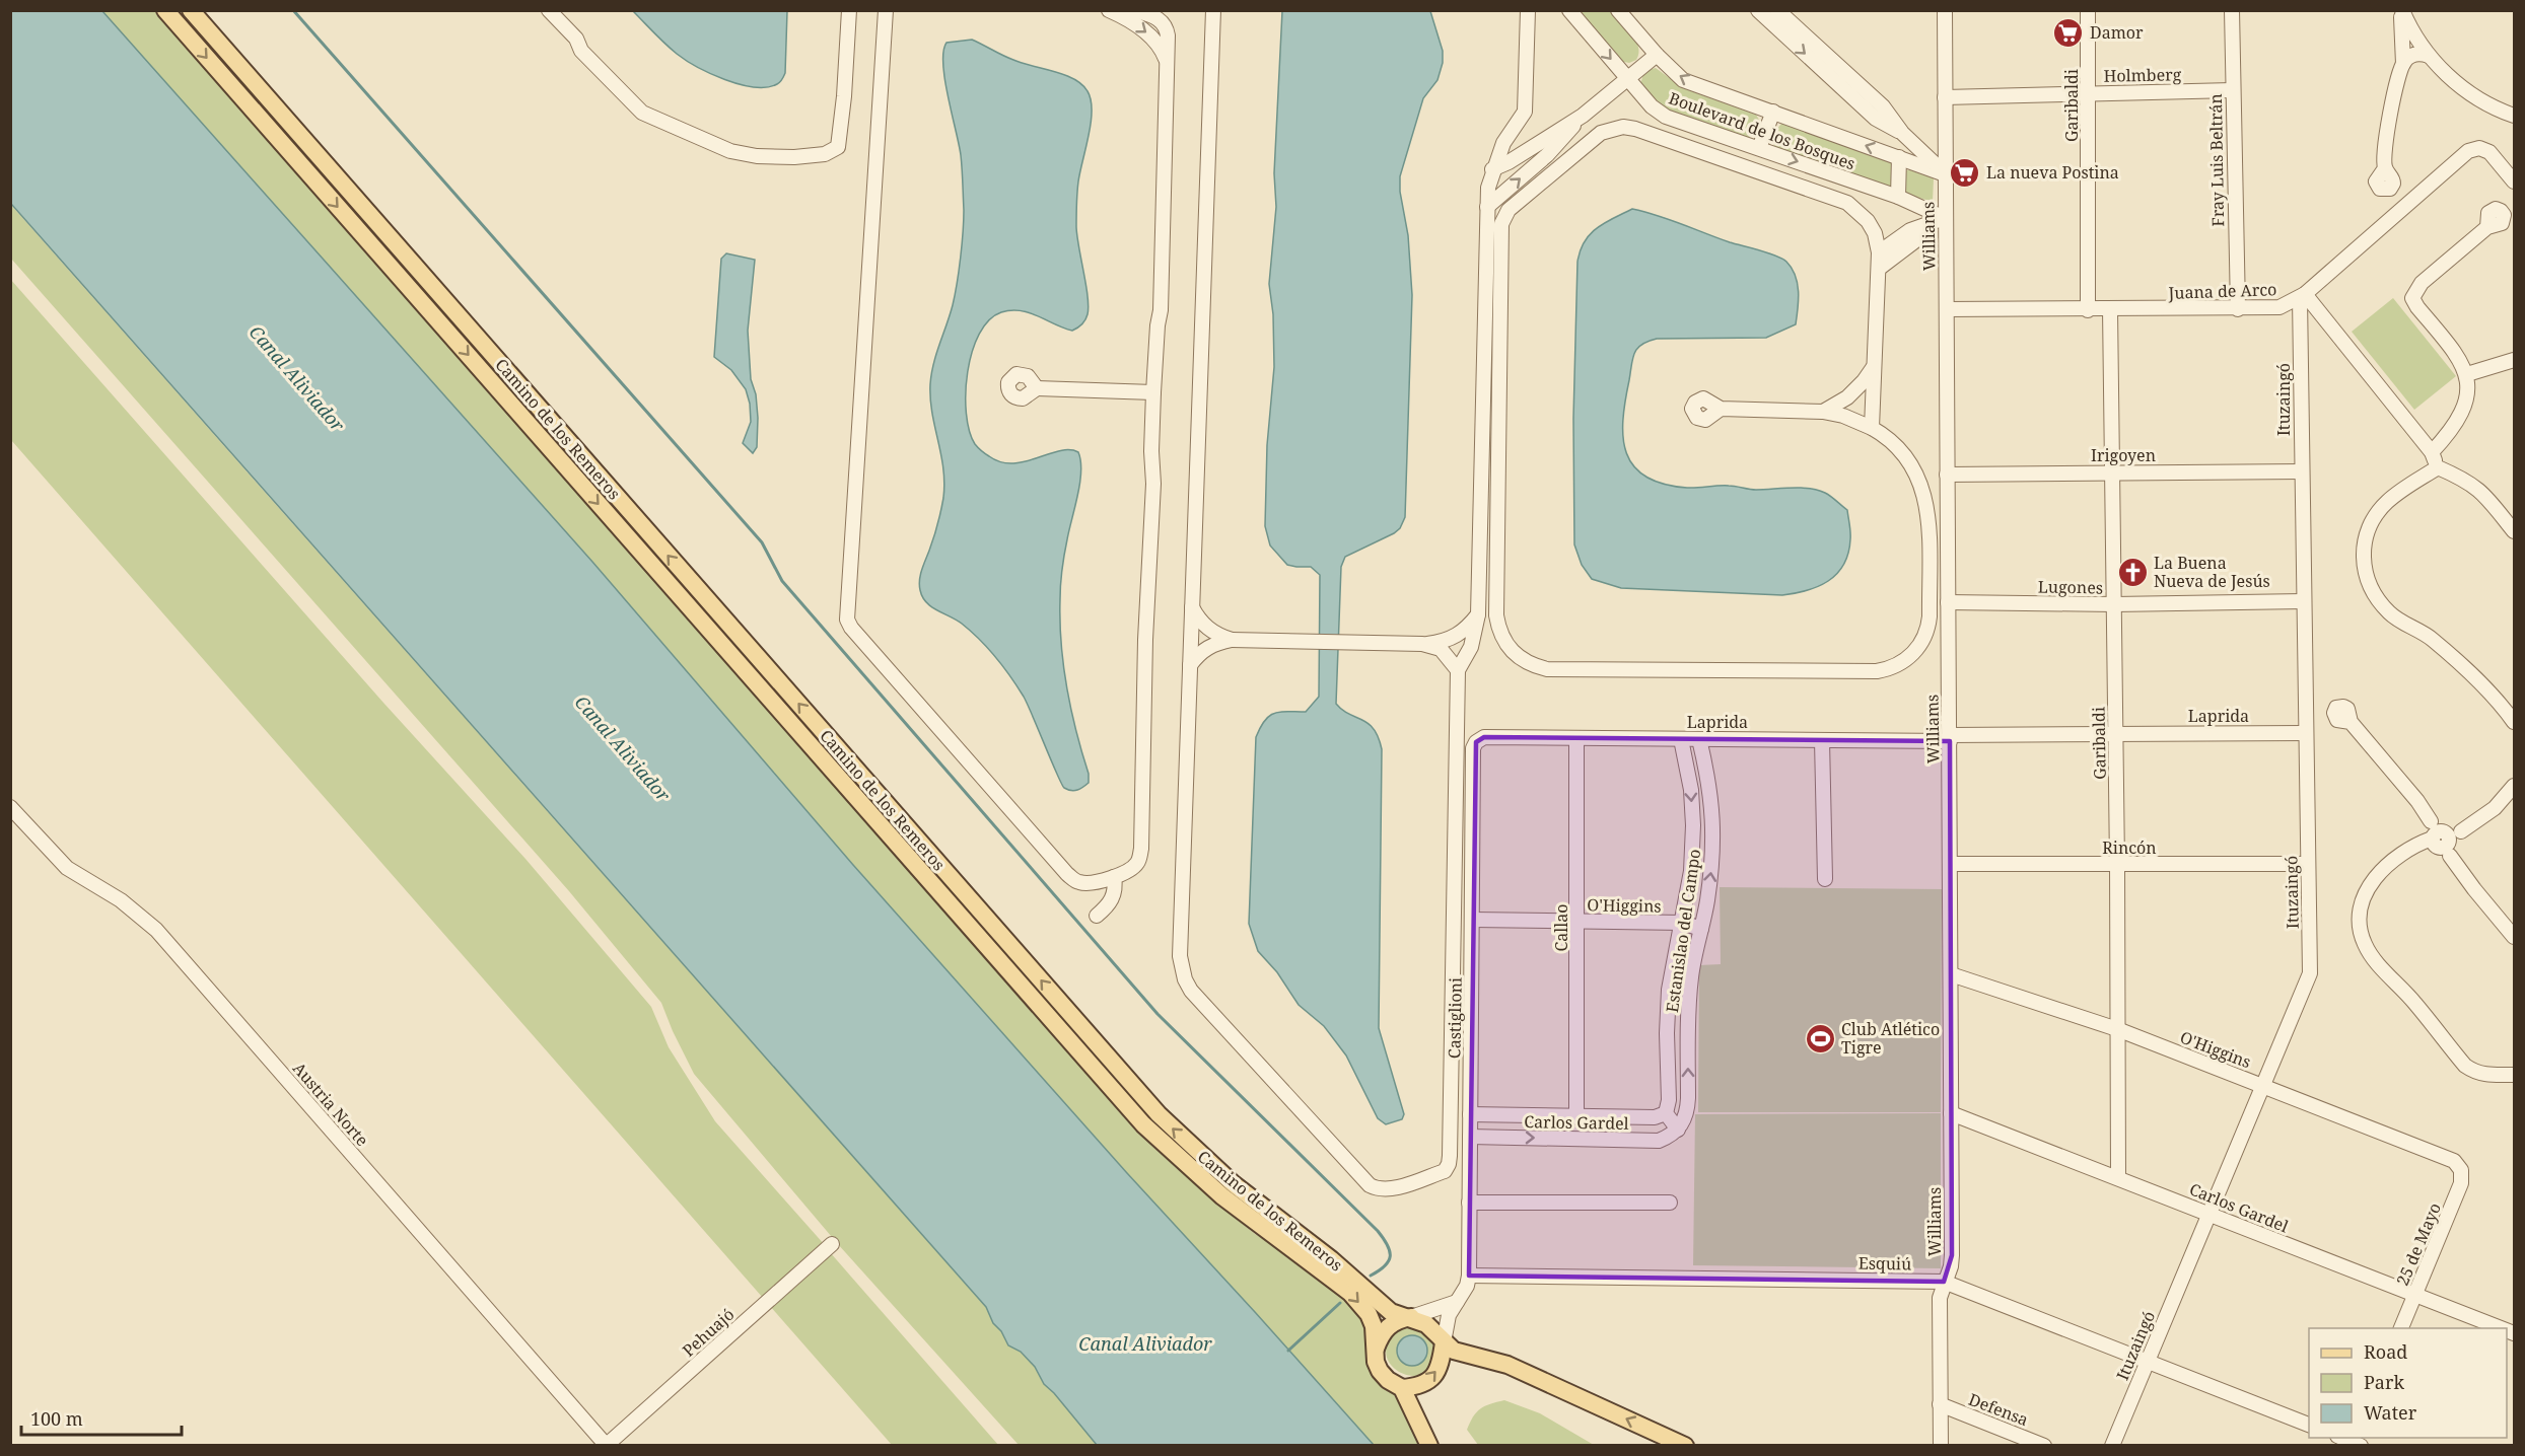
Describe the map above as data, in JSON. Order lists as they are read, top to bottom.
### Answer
{
  "streets": {
    "main road": ["Camino de los Remeros"],
    "street": [
      "Holmberg",
      "Garibaldi",
      "Boulevard de los Bosques",
      "Fray Luis Beltrán",
      "Williams",
      "Juana de Arco",
      "Ituzaingó",
      "Irigoyen",
      "Lugones",
      "Laprida",
      "Rincón",
      "O'Higgins",
      "Callao",
      "Estanislao del Campo",
      "Castiglioni",
      "Austria Norte",
      "Carlos Gardel",
      "25 de Mayo",
      "Esquiú",
      "Pehuajó",
      "Defensa"
    ]
  },
  "crossings": [
    ["Holmberg", "Garibaldi"],
    ["Holmberg", "Fray Luis Beltrán"],
    ["Holmberg", "Williams"],
    ["Garibaldi", "Juana de Arco"],
    ["Garibaldi", "Irigoyen"],
    ["Garibaldi", "Lugones"],
    ["Garibaldi", "Laprida"],
    ["Garibaldi", "Rincón"],
    ["Garibaldi", "O'Higgins"],
    ["Garibaldi", "Carlos Gardel"],
    ["Boulevard de los Bosques", "Williams"],
    ["Fray Luis Beltrán", "Juana de Arco"],
    ["Williams", "Juana de Arco"],
    ["Williams", "Irigoyen"],
    ["Williams", "Lugones"],
    ["Williams", "Laprida"],
    ["Williams", "Rincón"],
    ["Williams", "O'Higgins"],
    ["Williams", "Carlos Gardel"],
    ["Williams", "Esquiú"],
    ["Williams", "Defensa"],
    ["Juana de Arco", "Ituzaingó"],
    ["Ituzaingó", "Irigoyen"],
    ["Ituzaingó", "Lugones"],
    ["Ituzaingó", "Laprida"],
    ["Ituzaingó", "Rincón"],
    ["Ituzaingó", "O'Higgins"],
    ["Ituzaingó", "Carlos Gardel"],
    ["Ituzaingó", "Esquiú"],
    ["Camino de los Remeros", "Castiglioni"],
    ["Laprida", "Callao"],
    ["Laprida", "Estanislao del Campo"],
    ["Laprida", "Castiglioni"],
    ["O'Higgins", "Callao"],
    ["O'Higgins", "Estanislao del Campo"],
    ["O'Higgins", "Castiglioni"],
    ["O'Higgins", "25 de Mayo"],
    ["Callao", "Carlos Gardel"],
    ["Estanislao del Campo", "Carlos Gardel"],
    ["Castiglioni", "Carlos Gardel"],
    ["Castiglioni", "Esquiú"],
    ["Austria Norte", "Pehuajó"],
    ["Carlos Gardel", "25 de Mayo"]
  ],
  "water": ["Canal Aliviador"],
  "places": {
    "supermarket": ["Damor", "La nueva Postina"],
    "church": ["La Buena Nueva de Jesús"],
    "sports": ["Club Atlético Tigre"]
  },
  "legend": ["Road", "Park", "Water"],
  "scale_bar": "100 m"
}
